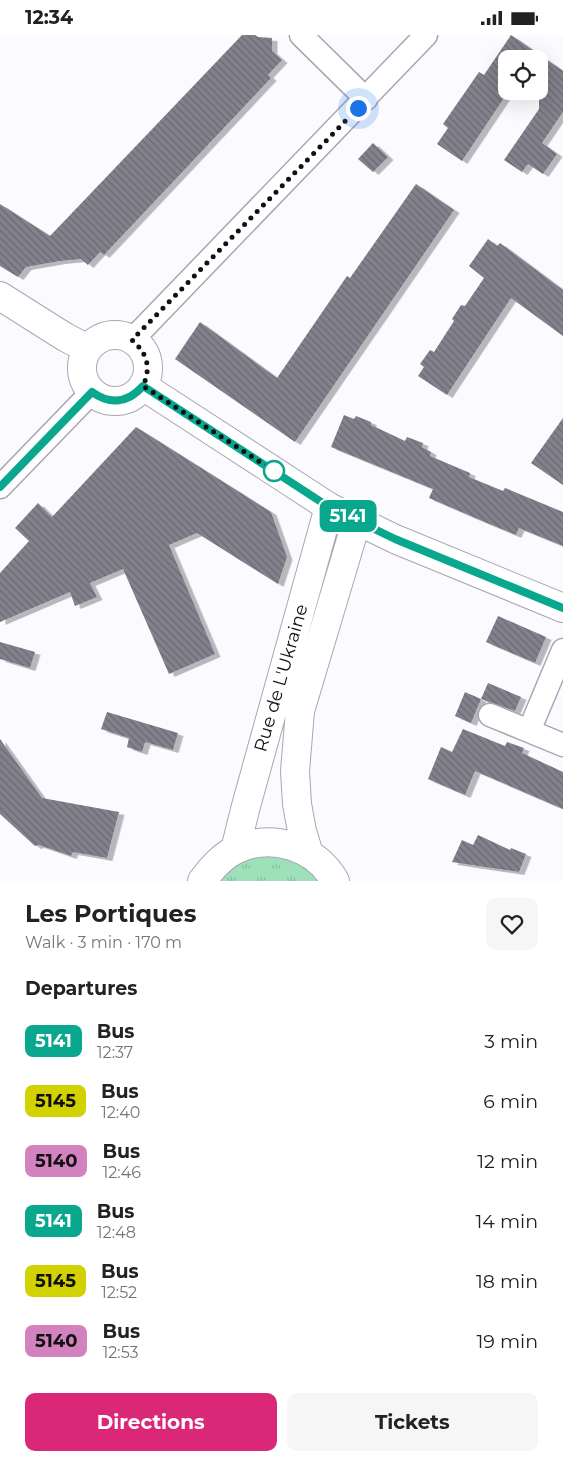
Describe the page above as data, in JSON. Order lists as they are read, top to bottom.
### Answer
{
  "streets": {
    "street": ["Rue de L'Ukraine"]
  },
  "lines": ["bus line 5141"],
  "page": {
    "status": "12:34",
    "on_map": "5141",
    "heading": [
      ["Les Portiques", "Walk · 3 min · 170 m"],
      "Departures"
    ],
    "list": [
      {
        "mark": "5141",
        "name": "Bus",
        "note": "12:37",
        "value": "3 min"
      },
      {
        "mark": "5145",
        "name": "Bus",
        "note": "12:40",
        "value": "6 min"
      },
      {
        "mark": "5140",
        "name": "Bus",
        "note": "12:46",
        "value": "12 min"
      },
      {
        "mark": "5141",
        "name": "Bus",
        "note": "12:48",
        "value": "14 min"
      },
      {
        "mark": "5145",
        "name": "Bus",
        "note": "12:52",
        "value": "18 min"
      },
      {
        "mark": "5140",
        "name": "Bus",
        "note": "12:53",
        "value": "19 min"
      }
    ],
    "buttons": ["Directions", "Tickets"]
  }
}
